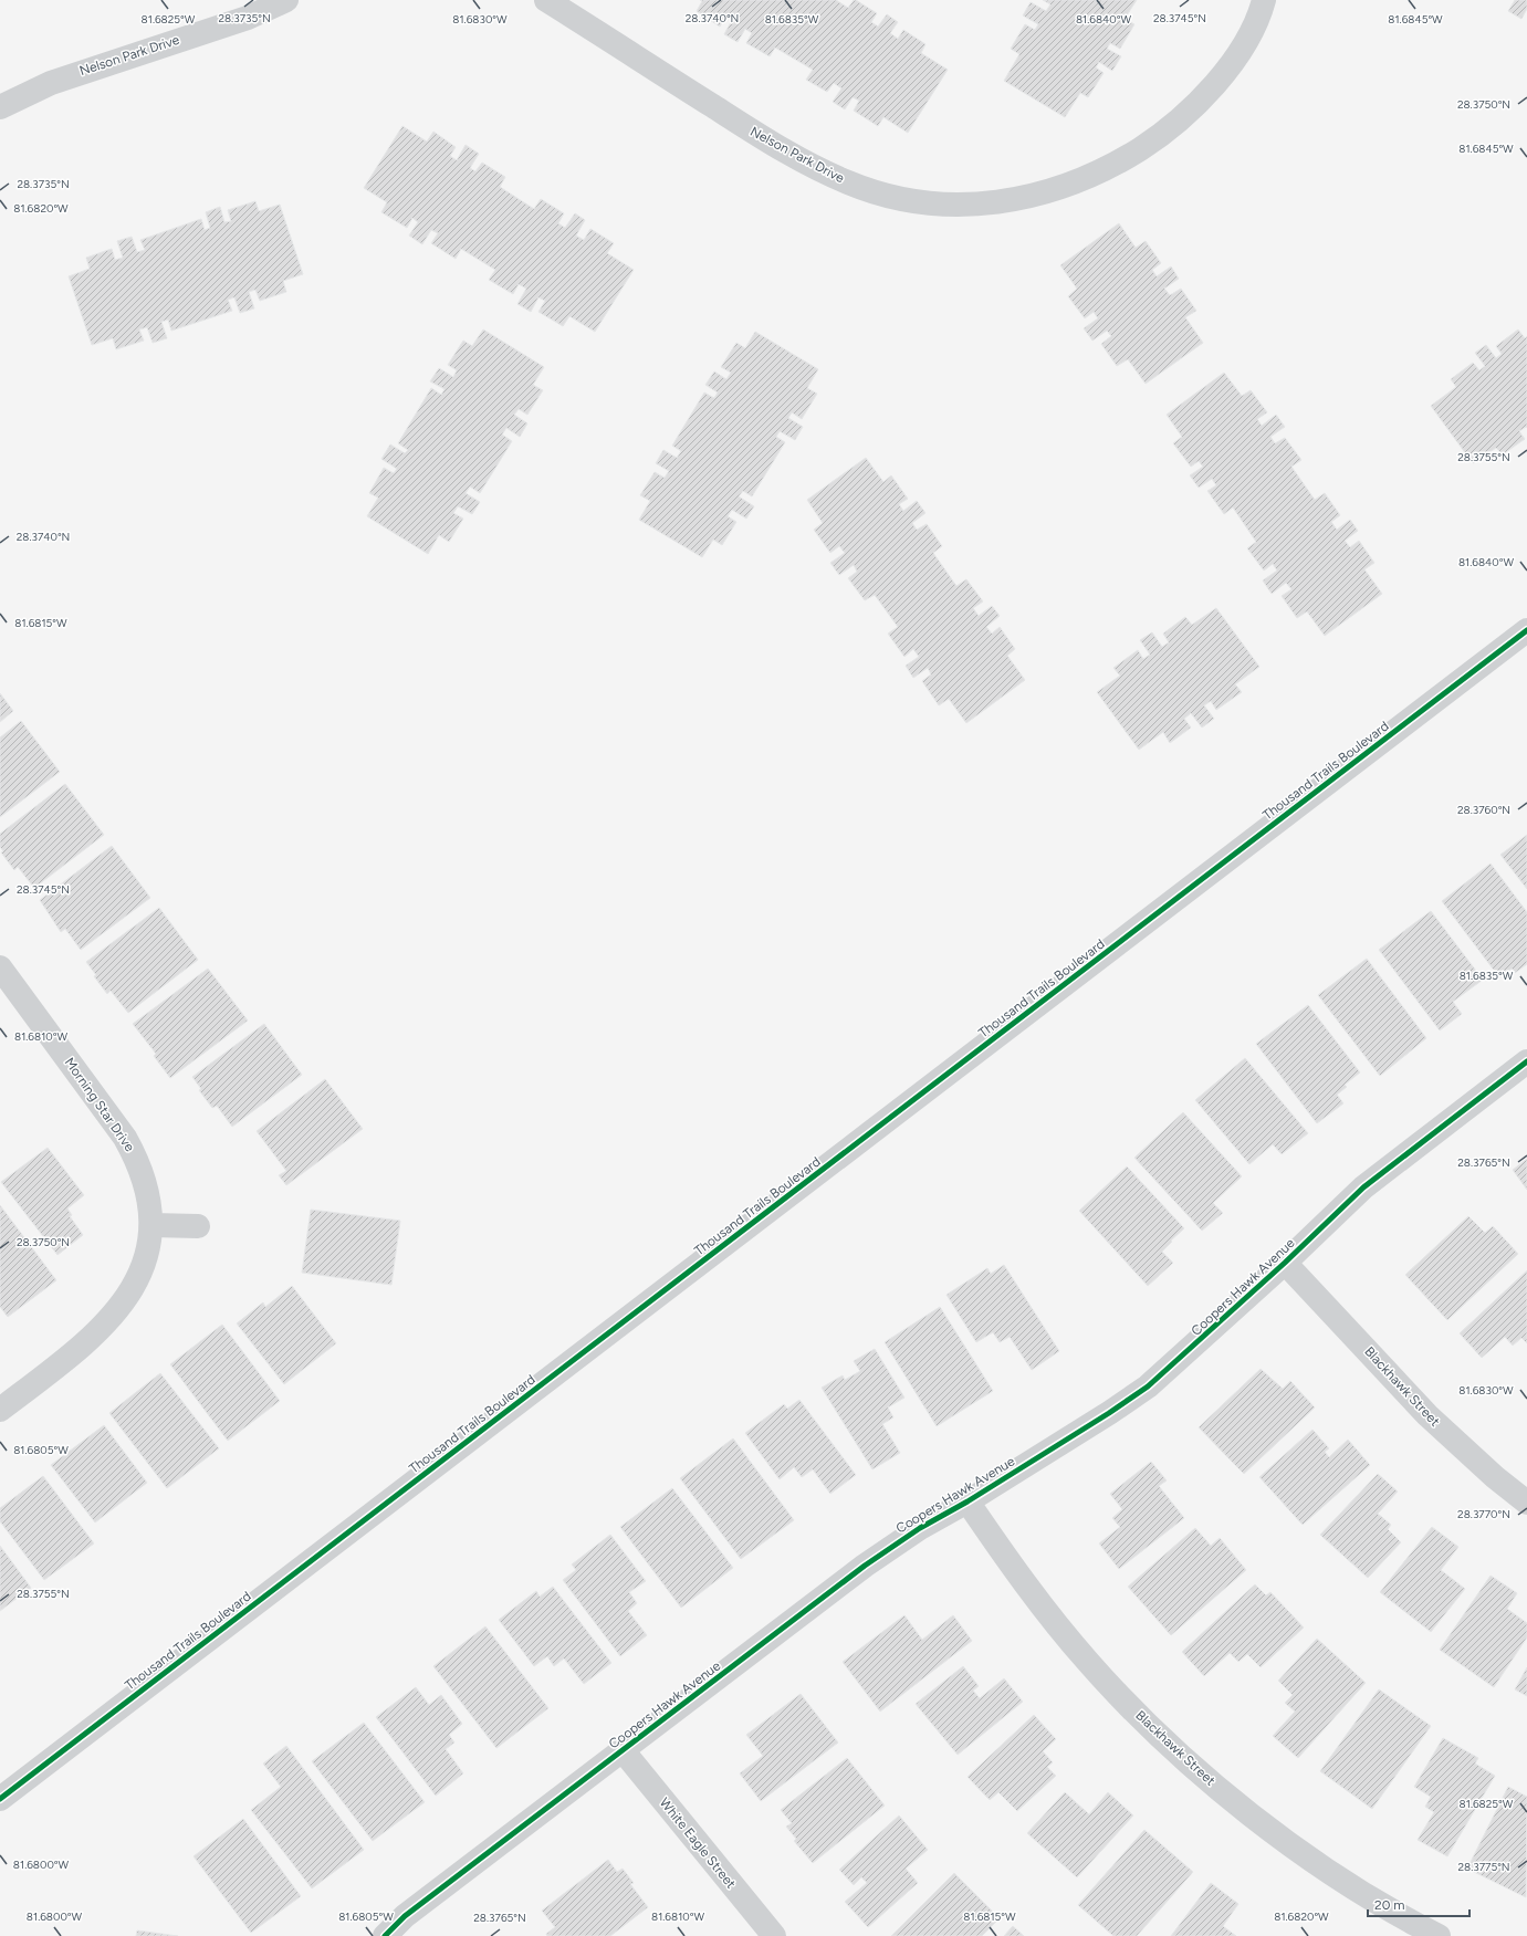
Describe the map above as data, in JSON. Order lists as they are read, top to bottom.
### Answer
{
  "streets": {
    "street": [
      "Nelson Park Drive",
      "Thousand Trails Boulevard",
      "Morning Star Drive",
      "Coopers Hawk Avenue",
      "Blackhawk Street",
      "White Eagle Street"
    ]
  },
  "crossings": [
    ["Coopers Hawk Avenue", "Blackhawk Street"],
    ["Coopers Hawk Avenue", "White Eagle Street"]
  ],
  "scale_bar": "20 m",
  "coordinates": [
    "28.3740°N",
    "28.3745°N",
    "28.3735°N",
    "81.6825°W",
    "81.6830°W",
    "81.6840°W",
    "81.6845°W",
    "81.6835°W",
    "28.3750°N",
    "81.6820°W",
    "28.3755°N",
    "81.6815°W",
    "28.3760°N",
    "81.6810°W",
    "28.3765°N",
    "81.6805°W",
    "28.3770°N",
    "81.6800°W",
    "28.3775°N"
  ]
}
